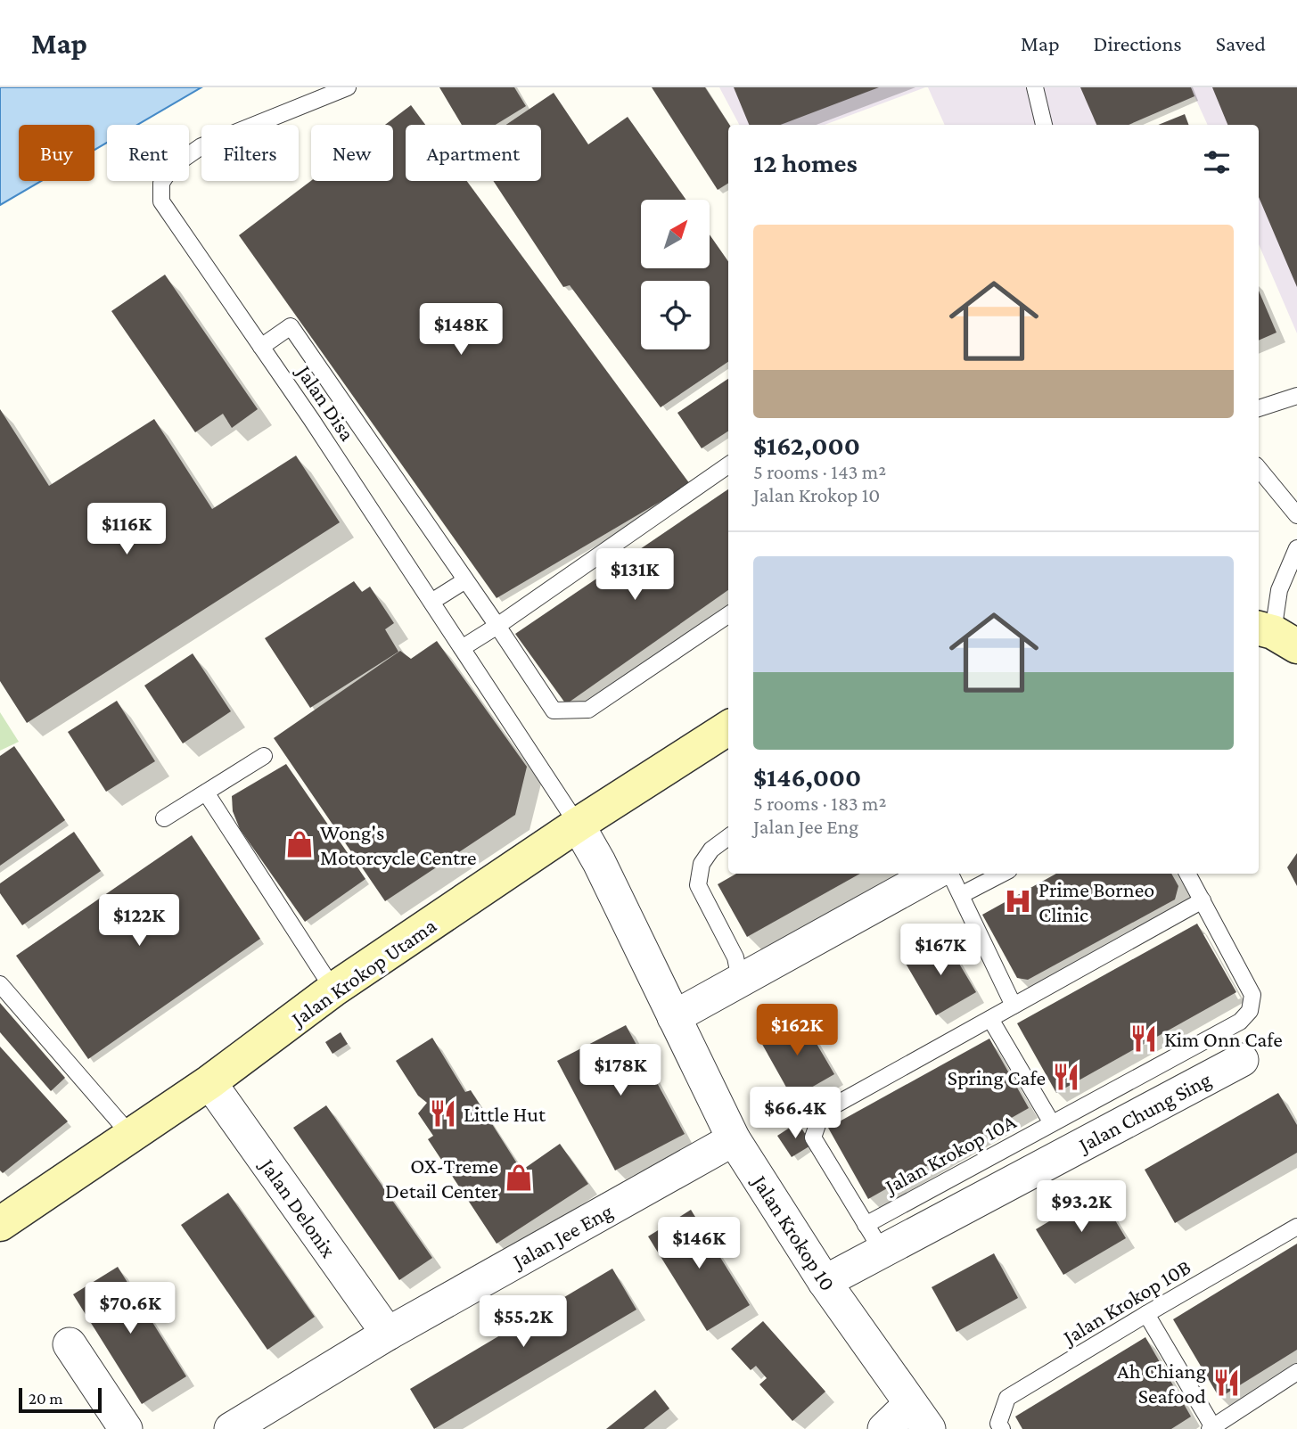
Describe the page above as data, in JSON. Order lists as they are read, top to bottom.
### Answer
{
  "streets": {
    "street": [
      "Jalan Krokop Utama",
      "Jalan Chung Sing",
      "Jalan Delonix",
      "Jalan Krokop 10",
      "Jalan Jee Eng"
    ],
    "lane": ["Jalan Disa", "Jalan Krokop 10A", "Jalan Krokop 10B"]
  },
  "crossings": [
    ["Jalan Disa", "Jalan Krokop Utama"],
    ["Jalan Disa", "Jalan Krokop 10"],
    ["Jalan Krokop Utama", "Jalan Delonix"],
    ["Jalan Krokop Utama", "Jalan Krokop 10"],
    ["Jalan Chung Sing", "Jalan Krokop 10A"],
    ["Jalan Chung Sing", "Jalan Krokop 10"],
    ["Jalan Delonix", "Jalan Jee Eng"],
    ["Jalan Krokop 10", "Jalan Jee Eng"]
  ],
  "places": {
    "shop": ["Wong's Motorcycle Centre", "OX-Treme Detail Center"],
    "hospital": ["Prime Borneo Clinic"],
    "restaurant": [
      "Kim Onn Cafe",
      "Spring Cafe",
      "Little Hut",
      "Ah Chiang Seafood"
    ]
  },
  "scale_bar": "20 m",
  "north": "top right",
  "page": {
    "header": "Map",
    "nav": ["Map", "Directions", "Saved"],
    "chip": [
      "Buy",
      "Rent",
      "Filters",
      "New",
      "Apartment"
    ],
    "heading": "12 homes",
    "list": [
      {
        "name": "$162,000",
        "note": "5 rooms · 143 m² · Jalan Krokop 10"
      },
      {
        "name": "$146,000",
        "note": "5 rooms · 183 m² · Jalan Jee Eng"
      }
    ],
    "price": [
      "$148K",
      "$116K",
      "$131K",
      "$122K",
      "$167K",
      "$162K",
      "$178K",
      "$66.4K",
      "$93.2K",
      "$146K",
      "$70.6K",
      "$55.2K"
    ],
    "scale": "20 m"
  }
}
